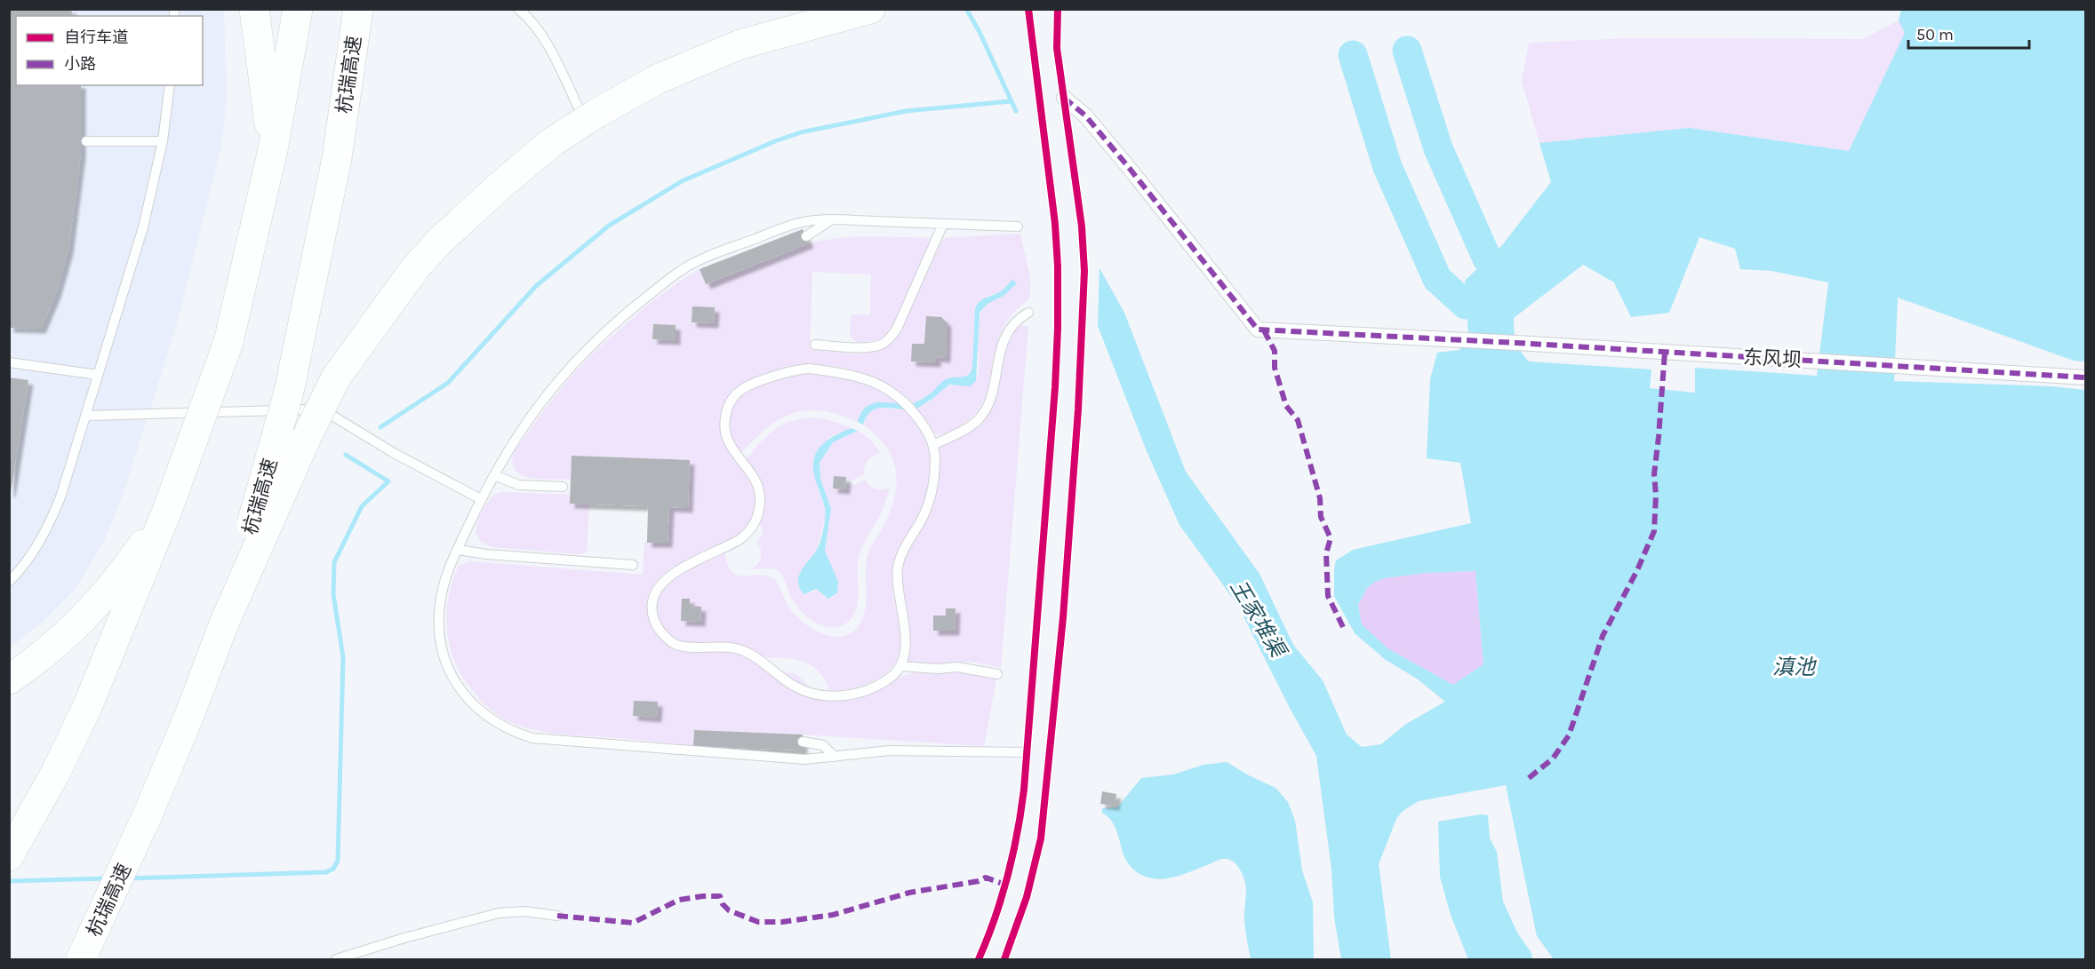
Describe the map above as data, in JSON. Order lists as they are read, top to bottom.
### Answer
{
  "streets": {
    "highway": ["杭瑞高速"],
    "street": ["东风坝"]
  },
  "water": ["王家堆渠", "滇池"],
  "legend": ["自行车道", "小路"],
  "scale_bar": "50 m"
}
